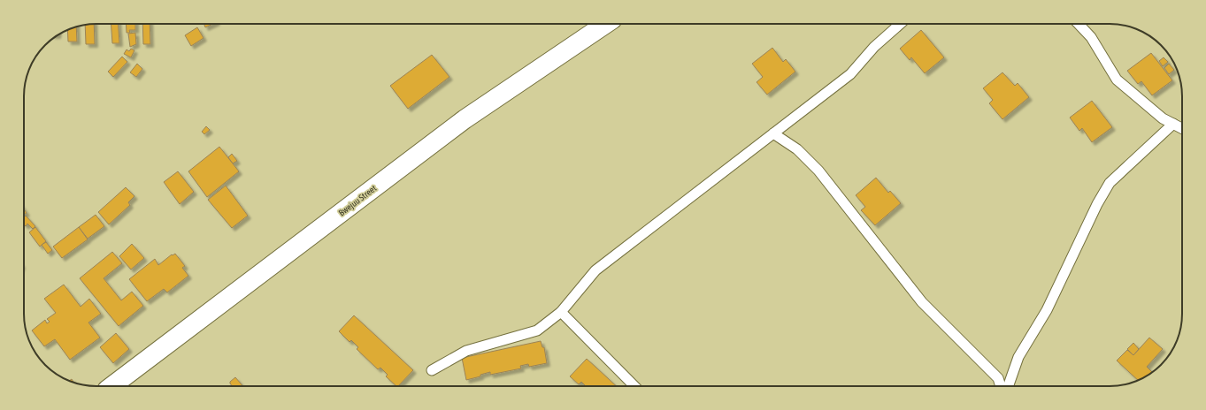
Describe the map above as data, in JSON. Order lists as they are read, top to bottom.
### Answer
{
  "streets": {
    "street": ["Bwejuu Street"]
  }
}
